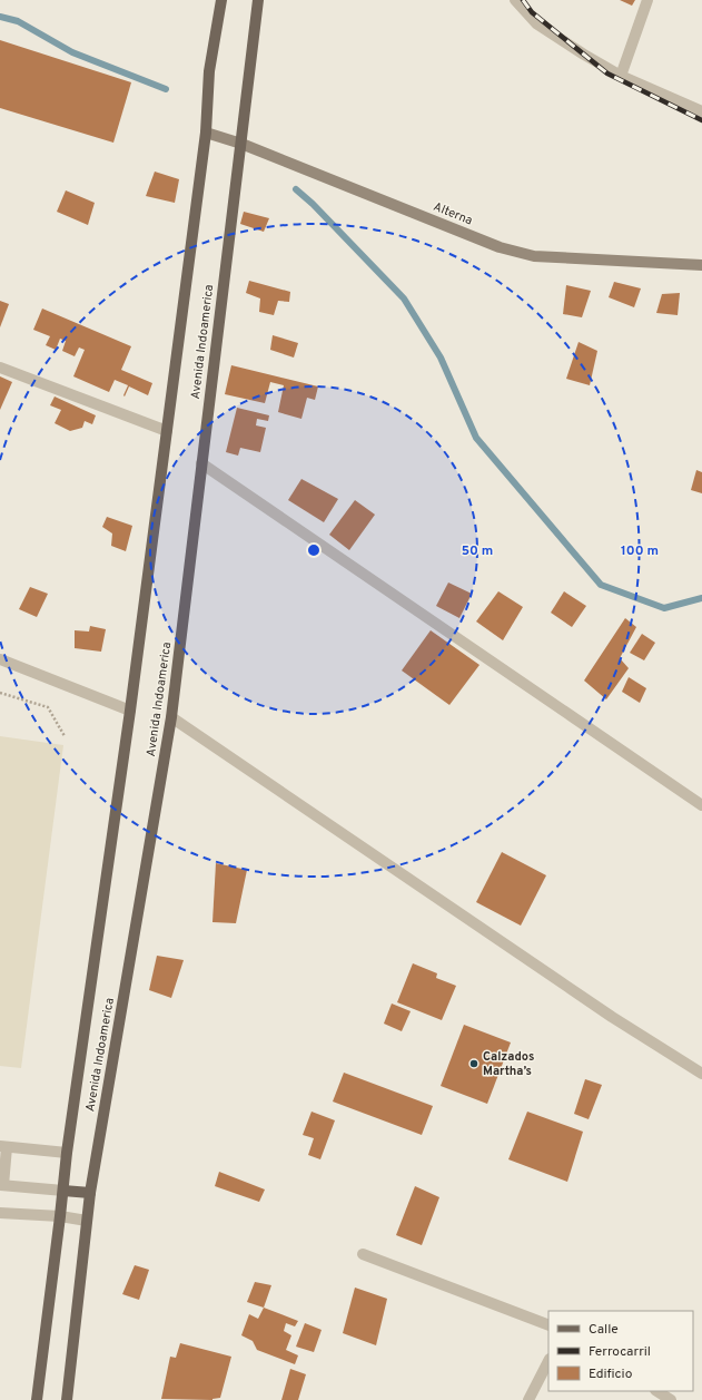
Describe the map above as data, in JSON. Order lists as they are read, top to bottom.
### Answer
{
  "streets": {
    "main road": ["Avenida Indoamerica"],
    "street": ["Alterna"]
  },
  "crossings": [
    ["Alterna", "Avenida Indoamerica"]
  ],
  "places": ["Calzados Martha’s"],
  "legend": ["Calle", "Ferrocarril", "Edificio"],
  "rings": ["50 m", "100 m"]
}
